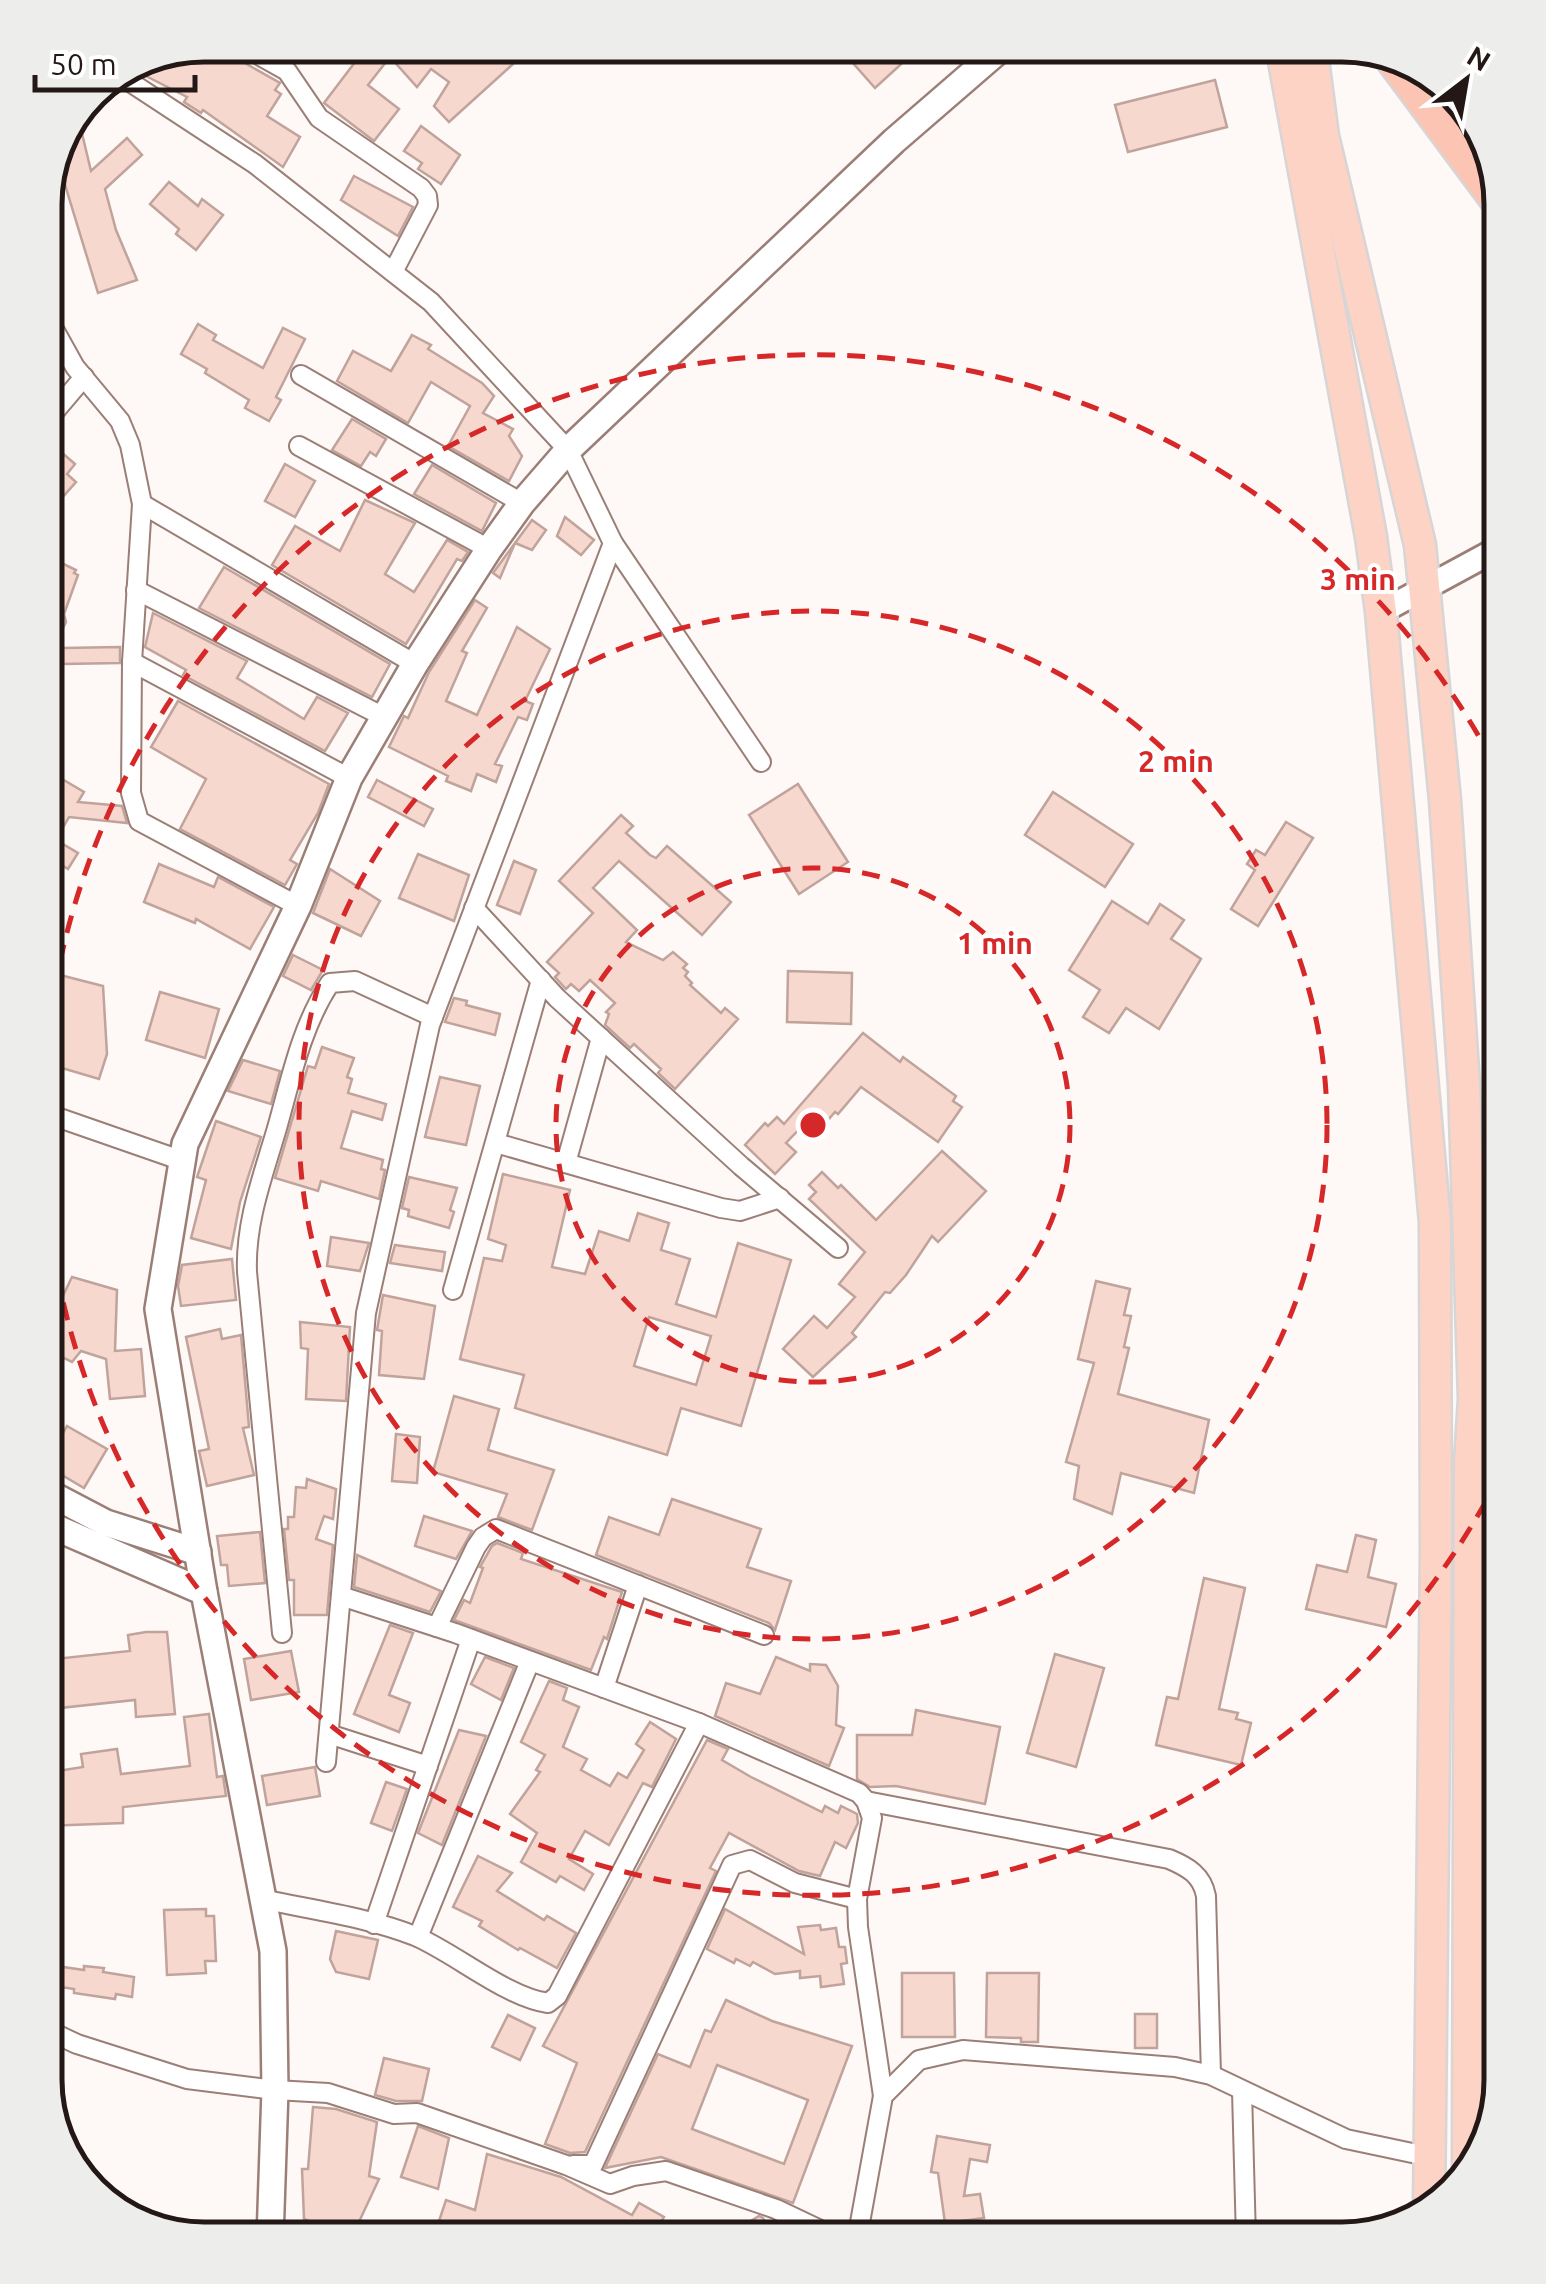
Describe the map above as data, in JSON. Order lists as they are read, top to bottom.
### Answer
{
  "scale_bar": "50 m",
  "north": "top right",
  "rings": ["3 min", "2 min", "1 min"]
}
